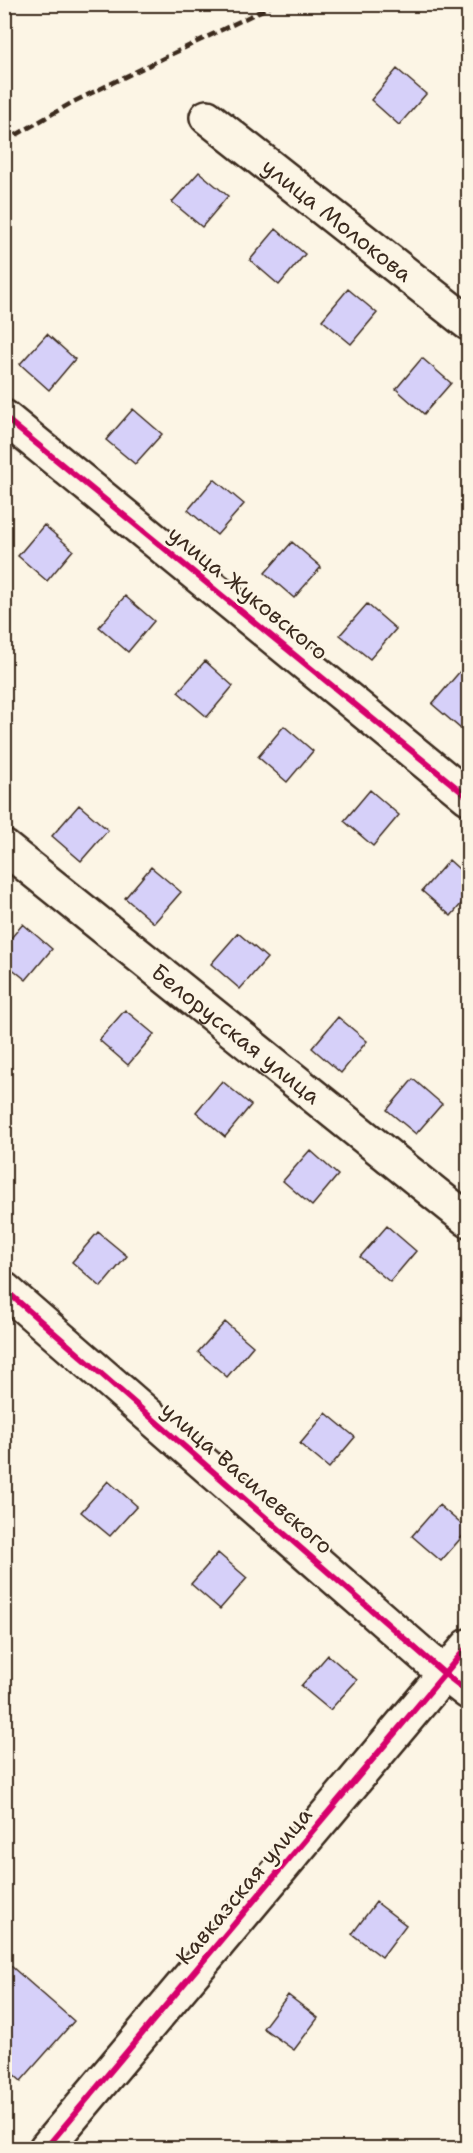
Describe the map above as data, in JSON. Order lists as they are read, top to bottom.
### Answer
{
  "streets": {
    "street": [
      "улица Молокова",
      "улица Жуковского",
      "Белорусская улица",
      "улица Василевского",
      "Кавказская улица"
    ]
  },
  "crossings": [
    ["улица Василевского", "Кавказская улица"]
  ]
}
